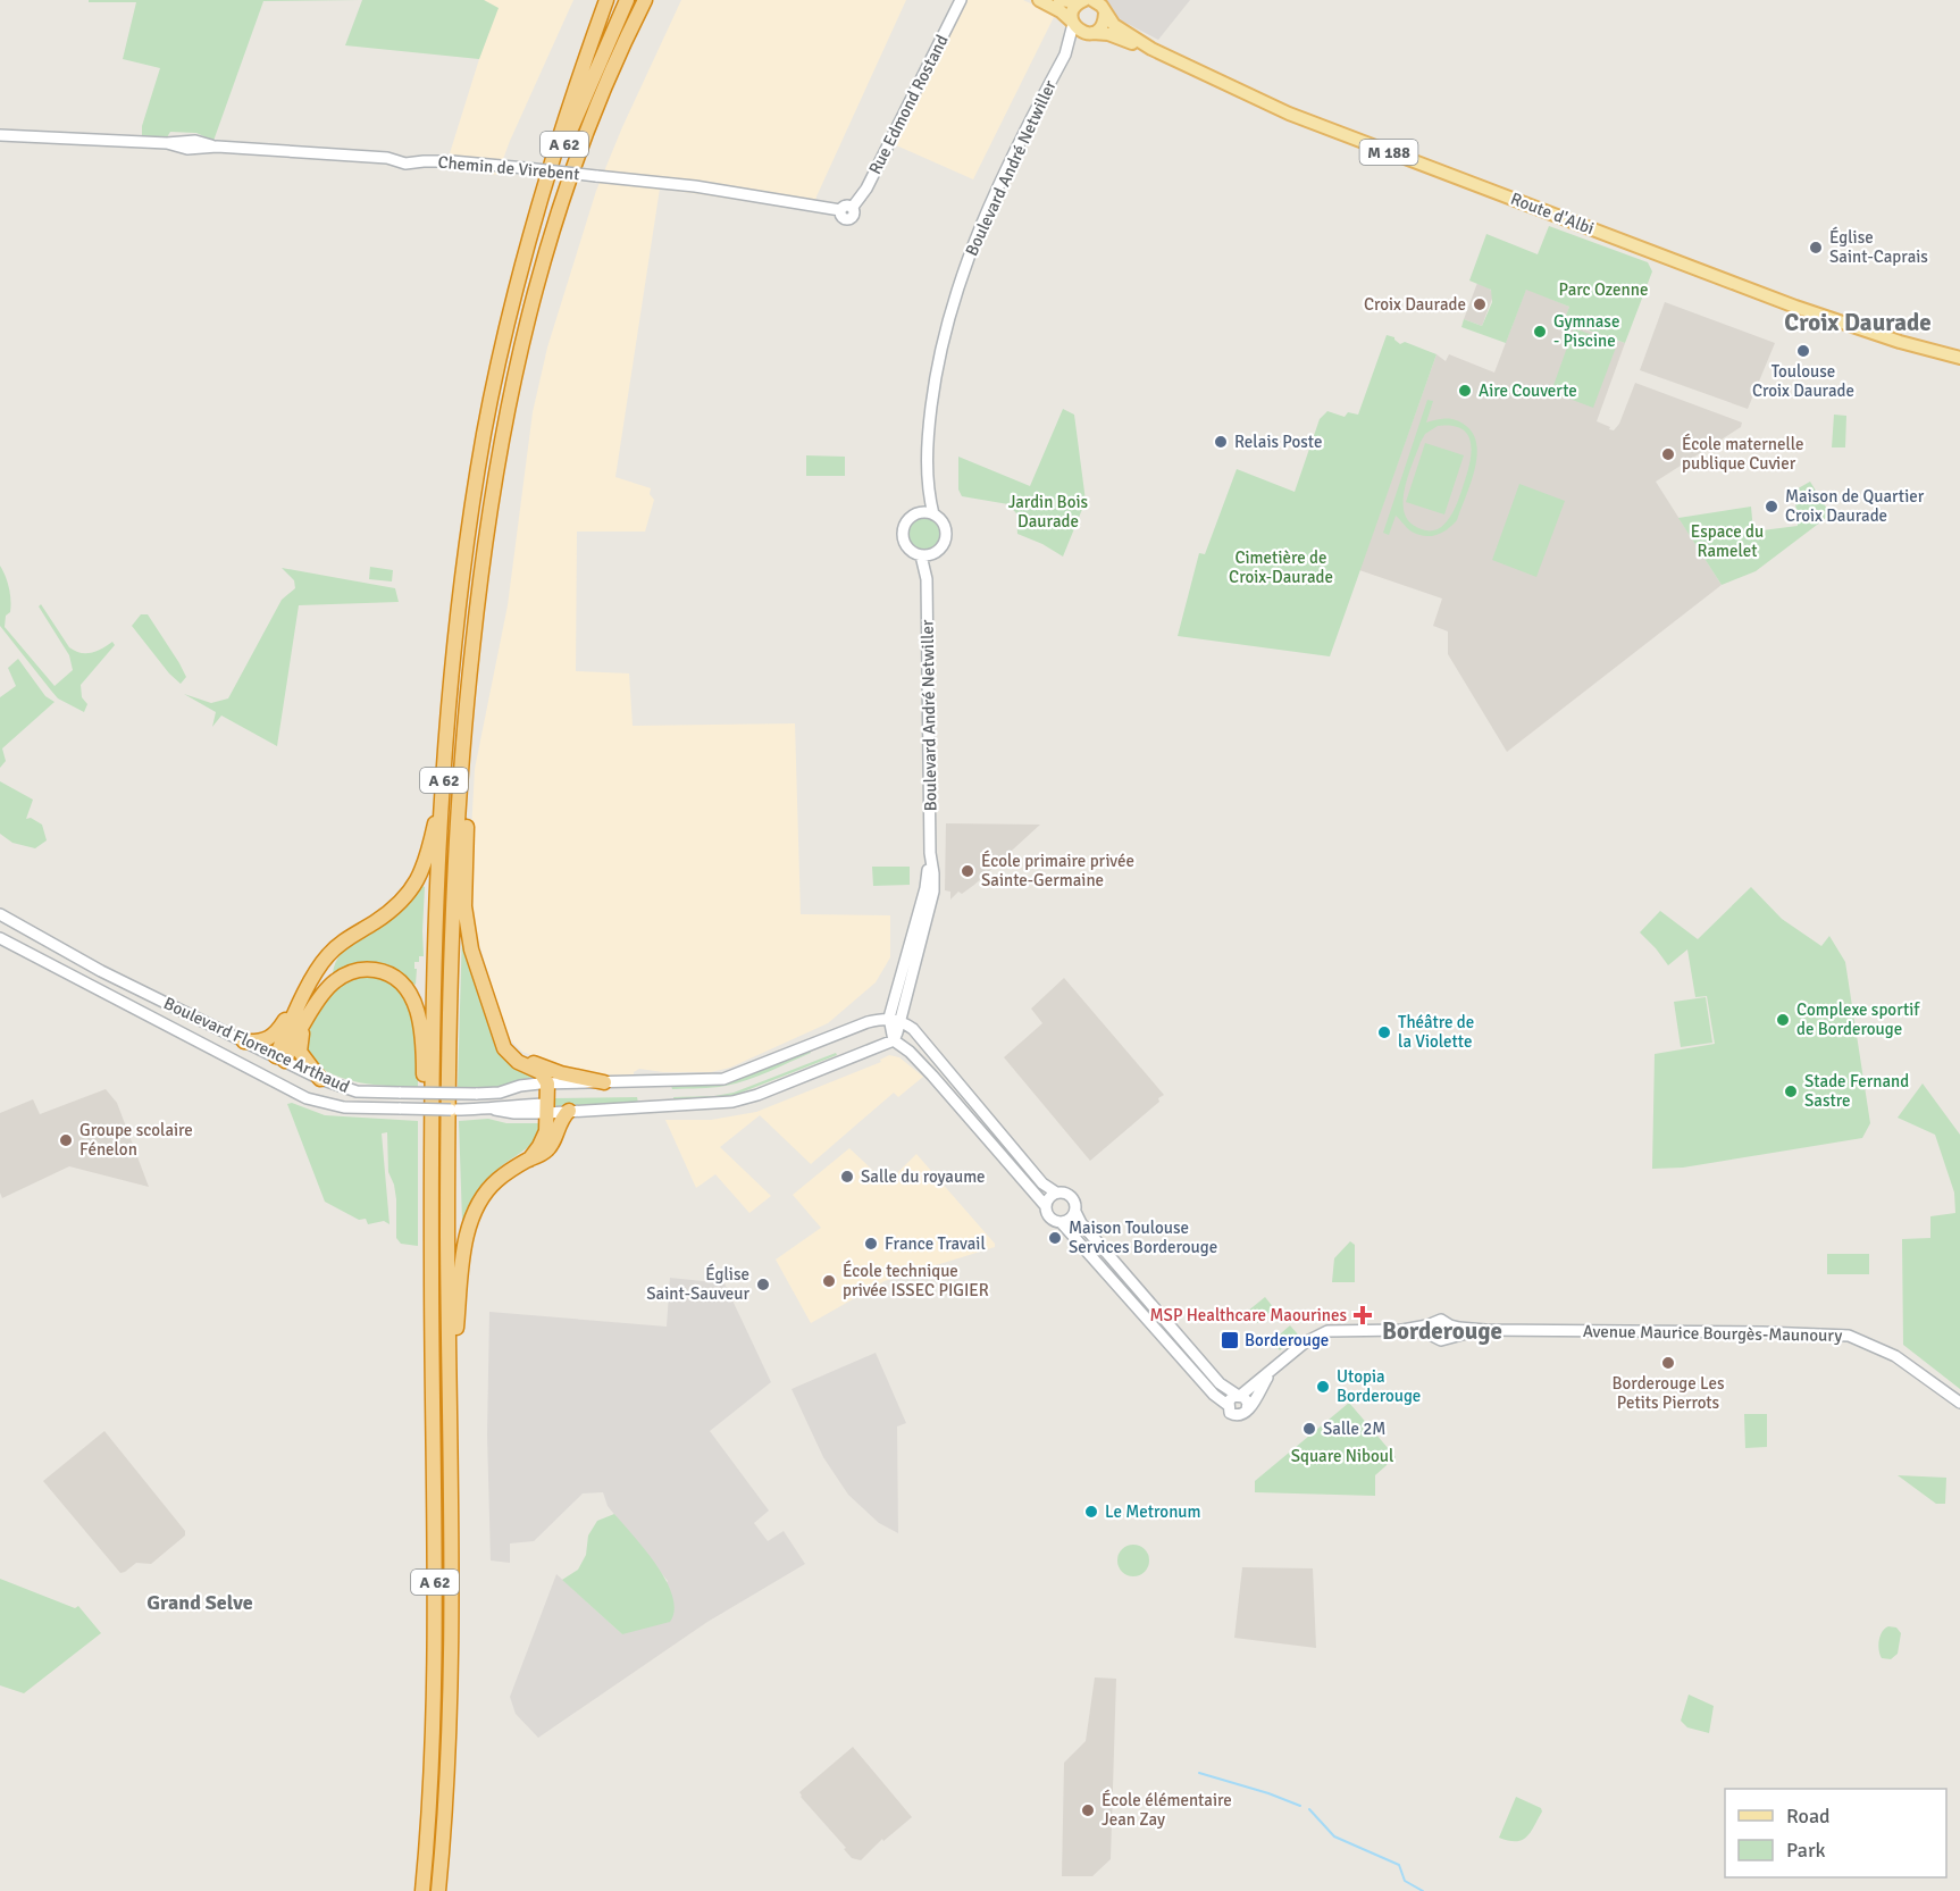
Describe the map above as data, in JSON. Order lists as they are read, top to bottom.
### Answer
{
  "streets": {
    "highway": ["A 62"],
    "main road": ["M 188", "Route d'Albi"],
    "street": [
      "Rue Edmond Rostand",
      "Chemin de Virebent",
      "Boulevard André Netwiller",
      "Boulevard Florence Arthaud",
      "Avenue Maurice Bourgès-Maunoury"
    ]
  },
  "crossings": [
    ["Rue Edmond Rostand", "Chemin de Virebent"],
    ["Boulevard André Netwiller", "Route d'Albi"],
    ["Boulevard André Netwiller", "Boulevard Florence Arthaud"]
  ],
  "districts": ["Croix Daurade", "Borderouge", "Grand Selve"],
  "parks": [
    "Parc Ozenne",
    "Jardin Bois Daurade",
    "Espace du Ramelet",
    "Cimetière de Croix-Daurade",
    "Square Niboul"
  ],
  "places": {
    "other": [
      "Église Saint-Caprais",
      "Croix Daurade",
      "Gymnase - Piscine",
      "Toulouse Croix Daurade",
      "Aire Couverte",
      "Relais Poste",
      "École maternelle publique Cuvier",
      "Maison de Quartier Croix Daurade",
      "École primaire privée Sainte-Germaine",
      "Complexe sportif de Borderouge",
      "Théâtre de la Violette",
      "Stade Fernand Sastre",
      "Groupe scolaire Fénelon",
      "Salle du royaume",
      "Maison Toulouse Services Borderouge",
      "France Travail",
      "École technique privée ISSEC PIGIER",
      "Église Saint-Sauveur",
      "Borderouge Les Petits Pierrots",
      "Utopia Borderouge",
      "Salle 2M",
      "Le Metronum",
      "École élémentaire Jean Zay"
    ],
    "health": ["MSP Healthcare Maourines"],
    "transit": ["Borderouge"]
  },
  "legend": ["Road", "Park"]
}
